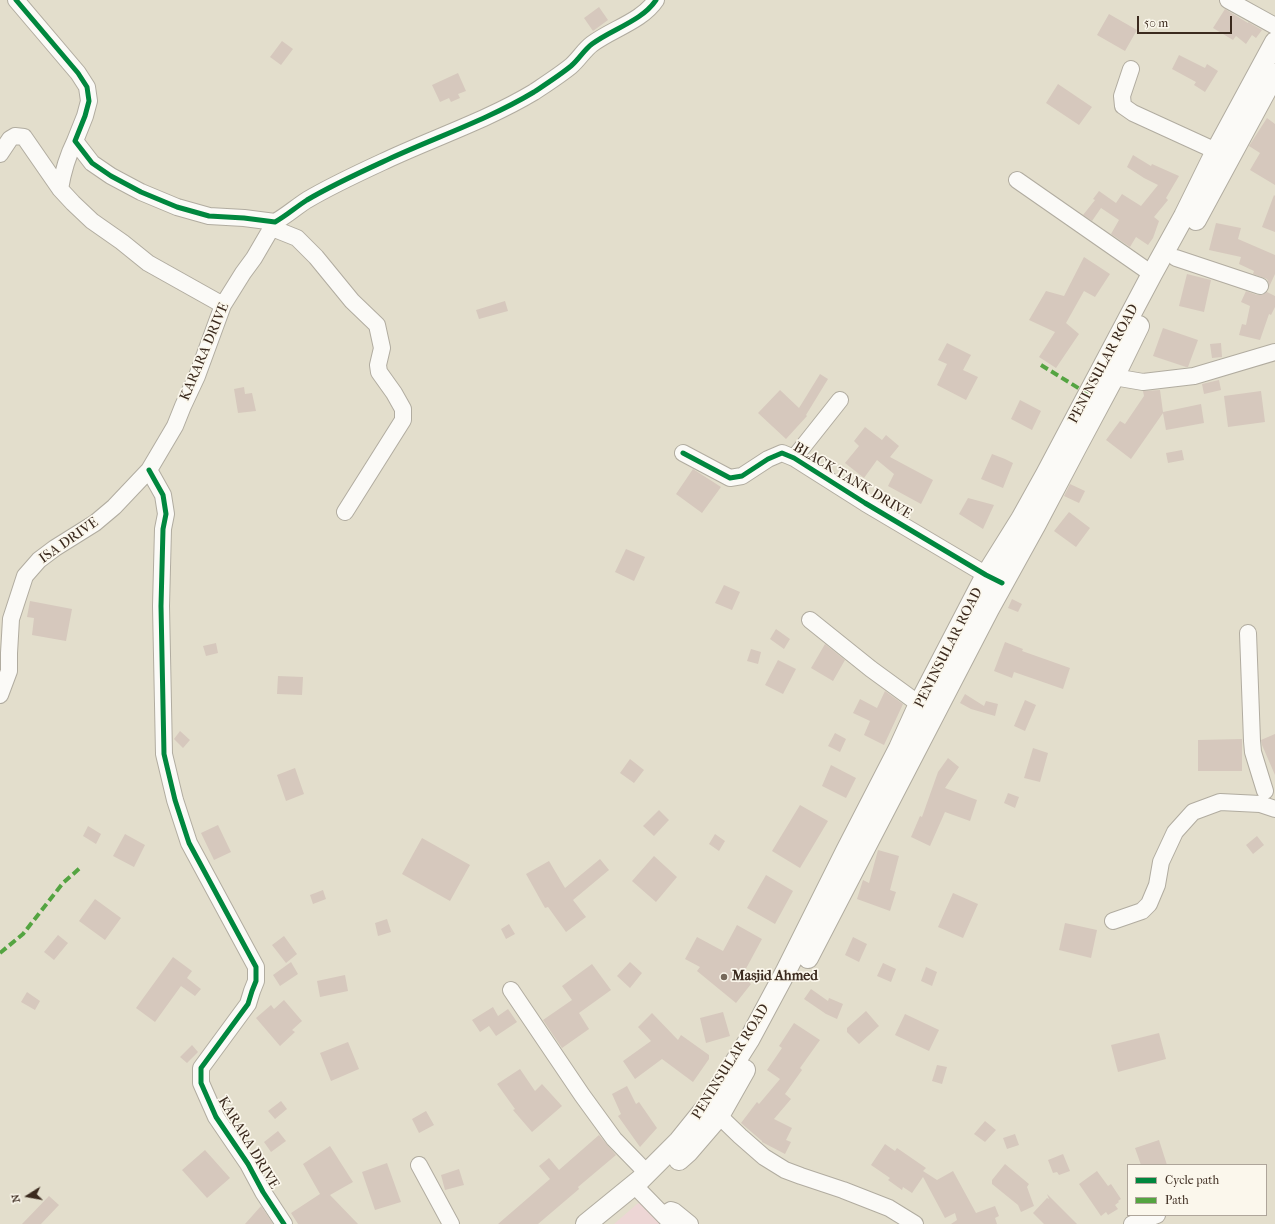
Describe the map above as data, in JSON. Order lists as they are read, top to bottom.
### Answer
{
  "streets": {
    "main road": ["PENINSULAR ROAD"],
    "street": ["KARARA DRIVE", "BLACK TANK DRIVE", "ISA DRIVE"]
  },
  "crossings": [
    ["KARARA DRIVE", "ISA DRIVE"],
    ["PENINSULAR ROAD", "BLACK TANK DRIVE"]
  ],
  "places": ["Masjid Ahmed"],
  "legend": ["Cycle path", "Path"],
  "scale_bar": "50 m",
  "north": "left"
}
